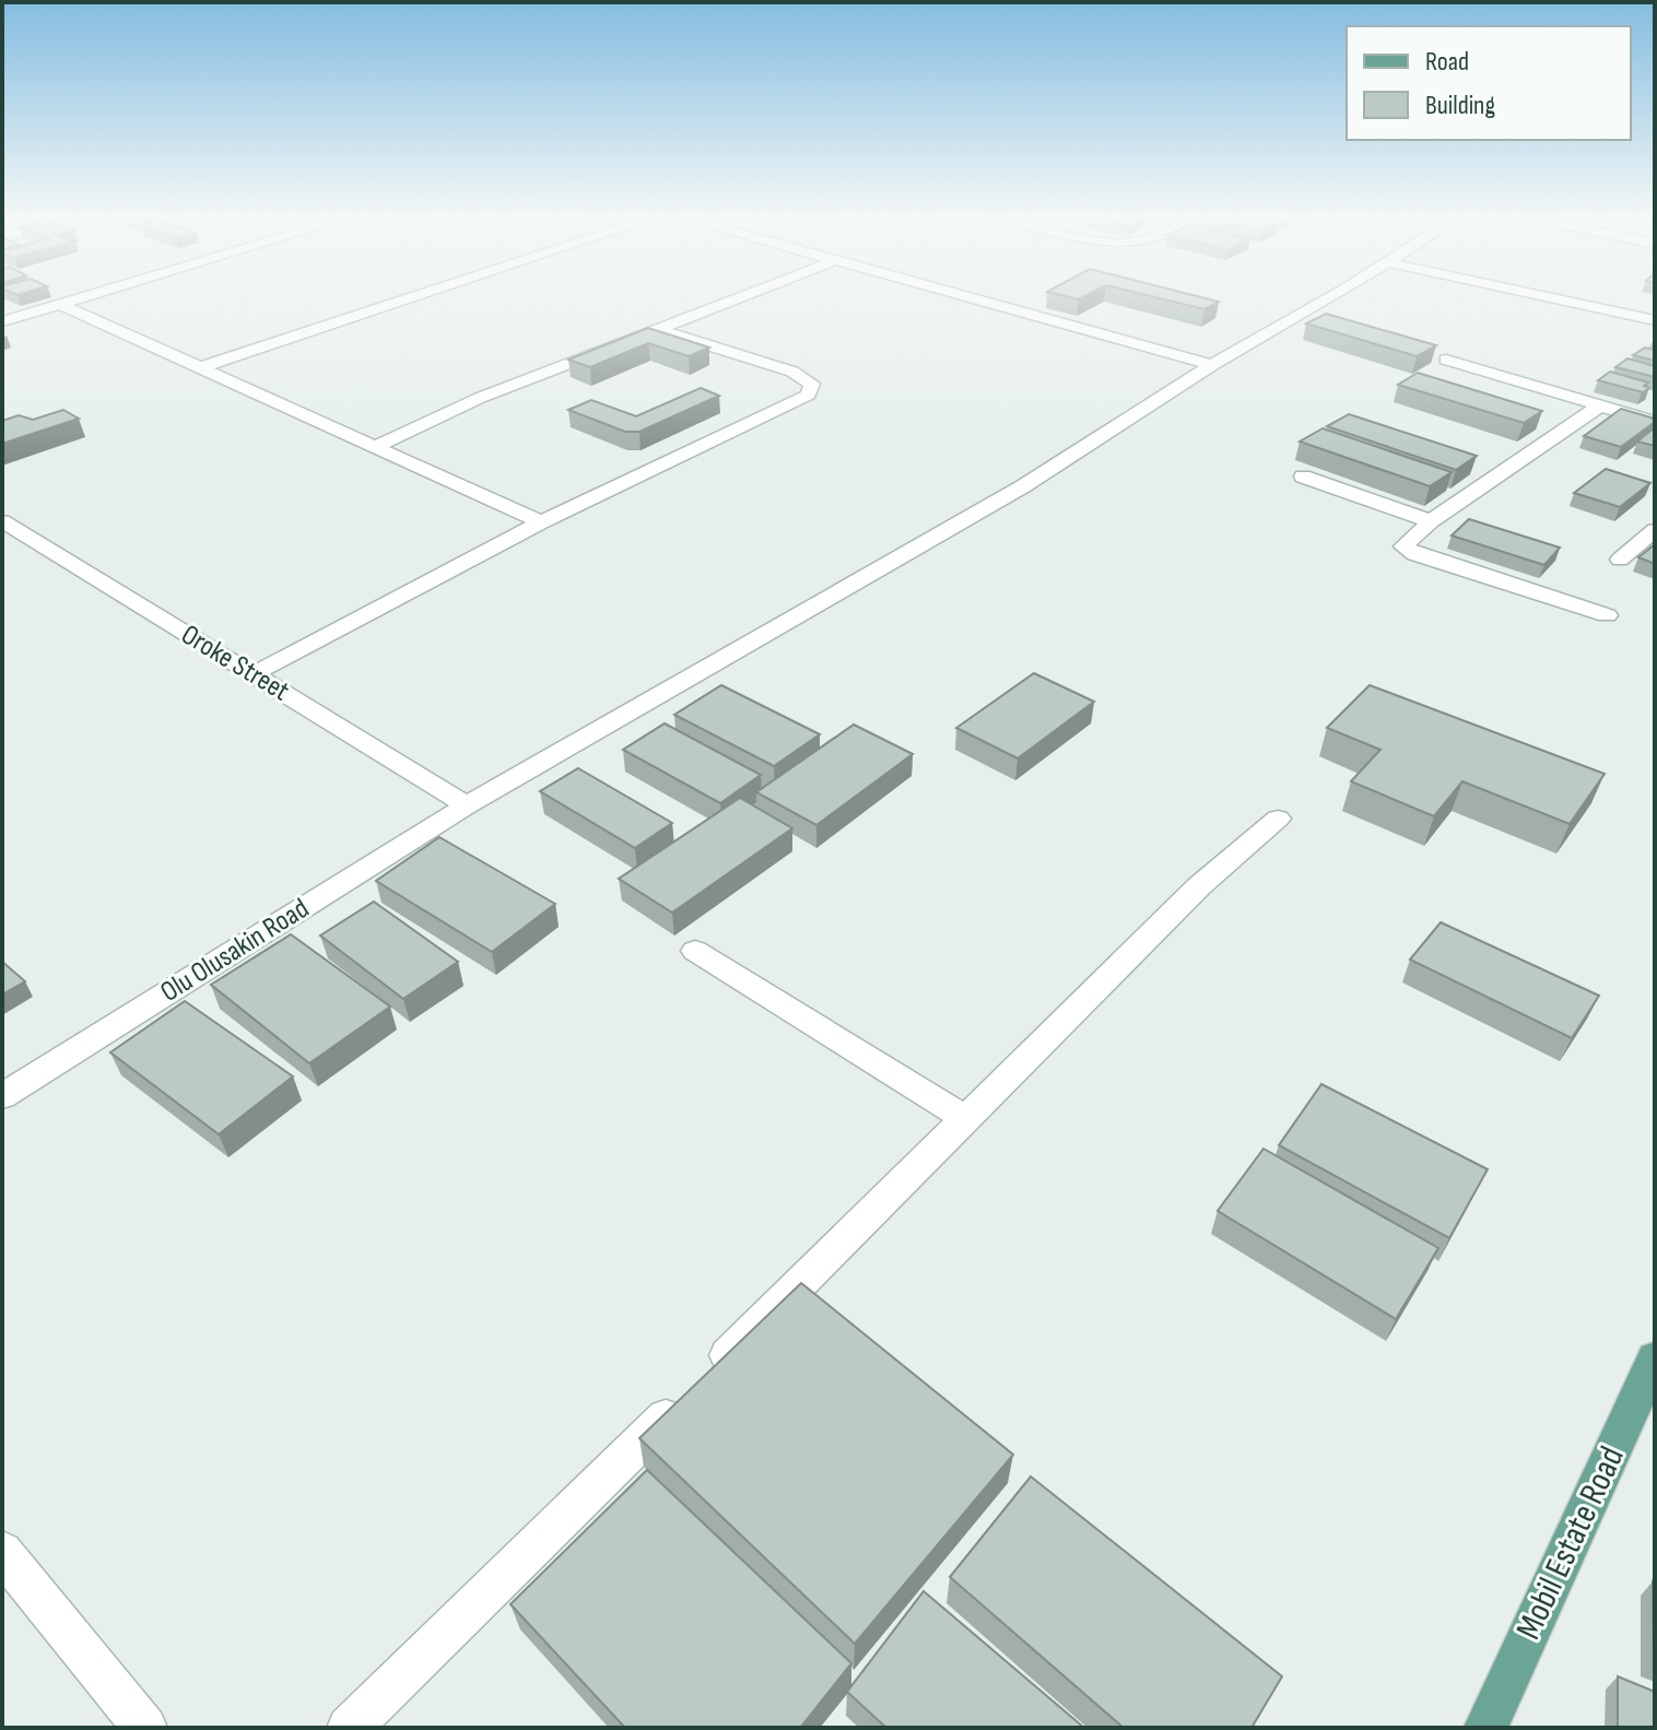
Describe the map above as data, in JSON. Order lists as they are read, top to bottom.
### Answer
{
  "streets": {
    "main road": ["Mobil Estate Road"],
    "street": ["Oroke Street", "Olu Olusakin Road"]
  },
  "crossings": [
    ["Oroke Street", "Olu Olusakin Road"]
  ],
  "legend": ["Road", "Building"]
}
